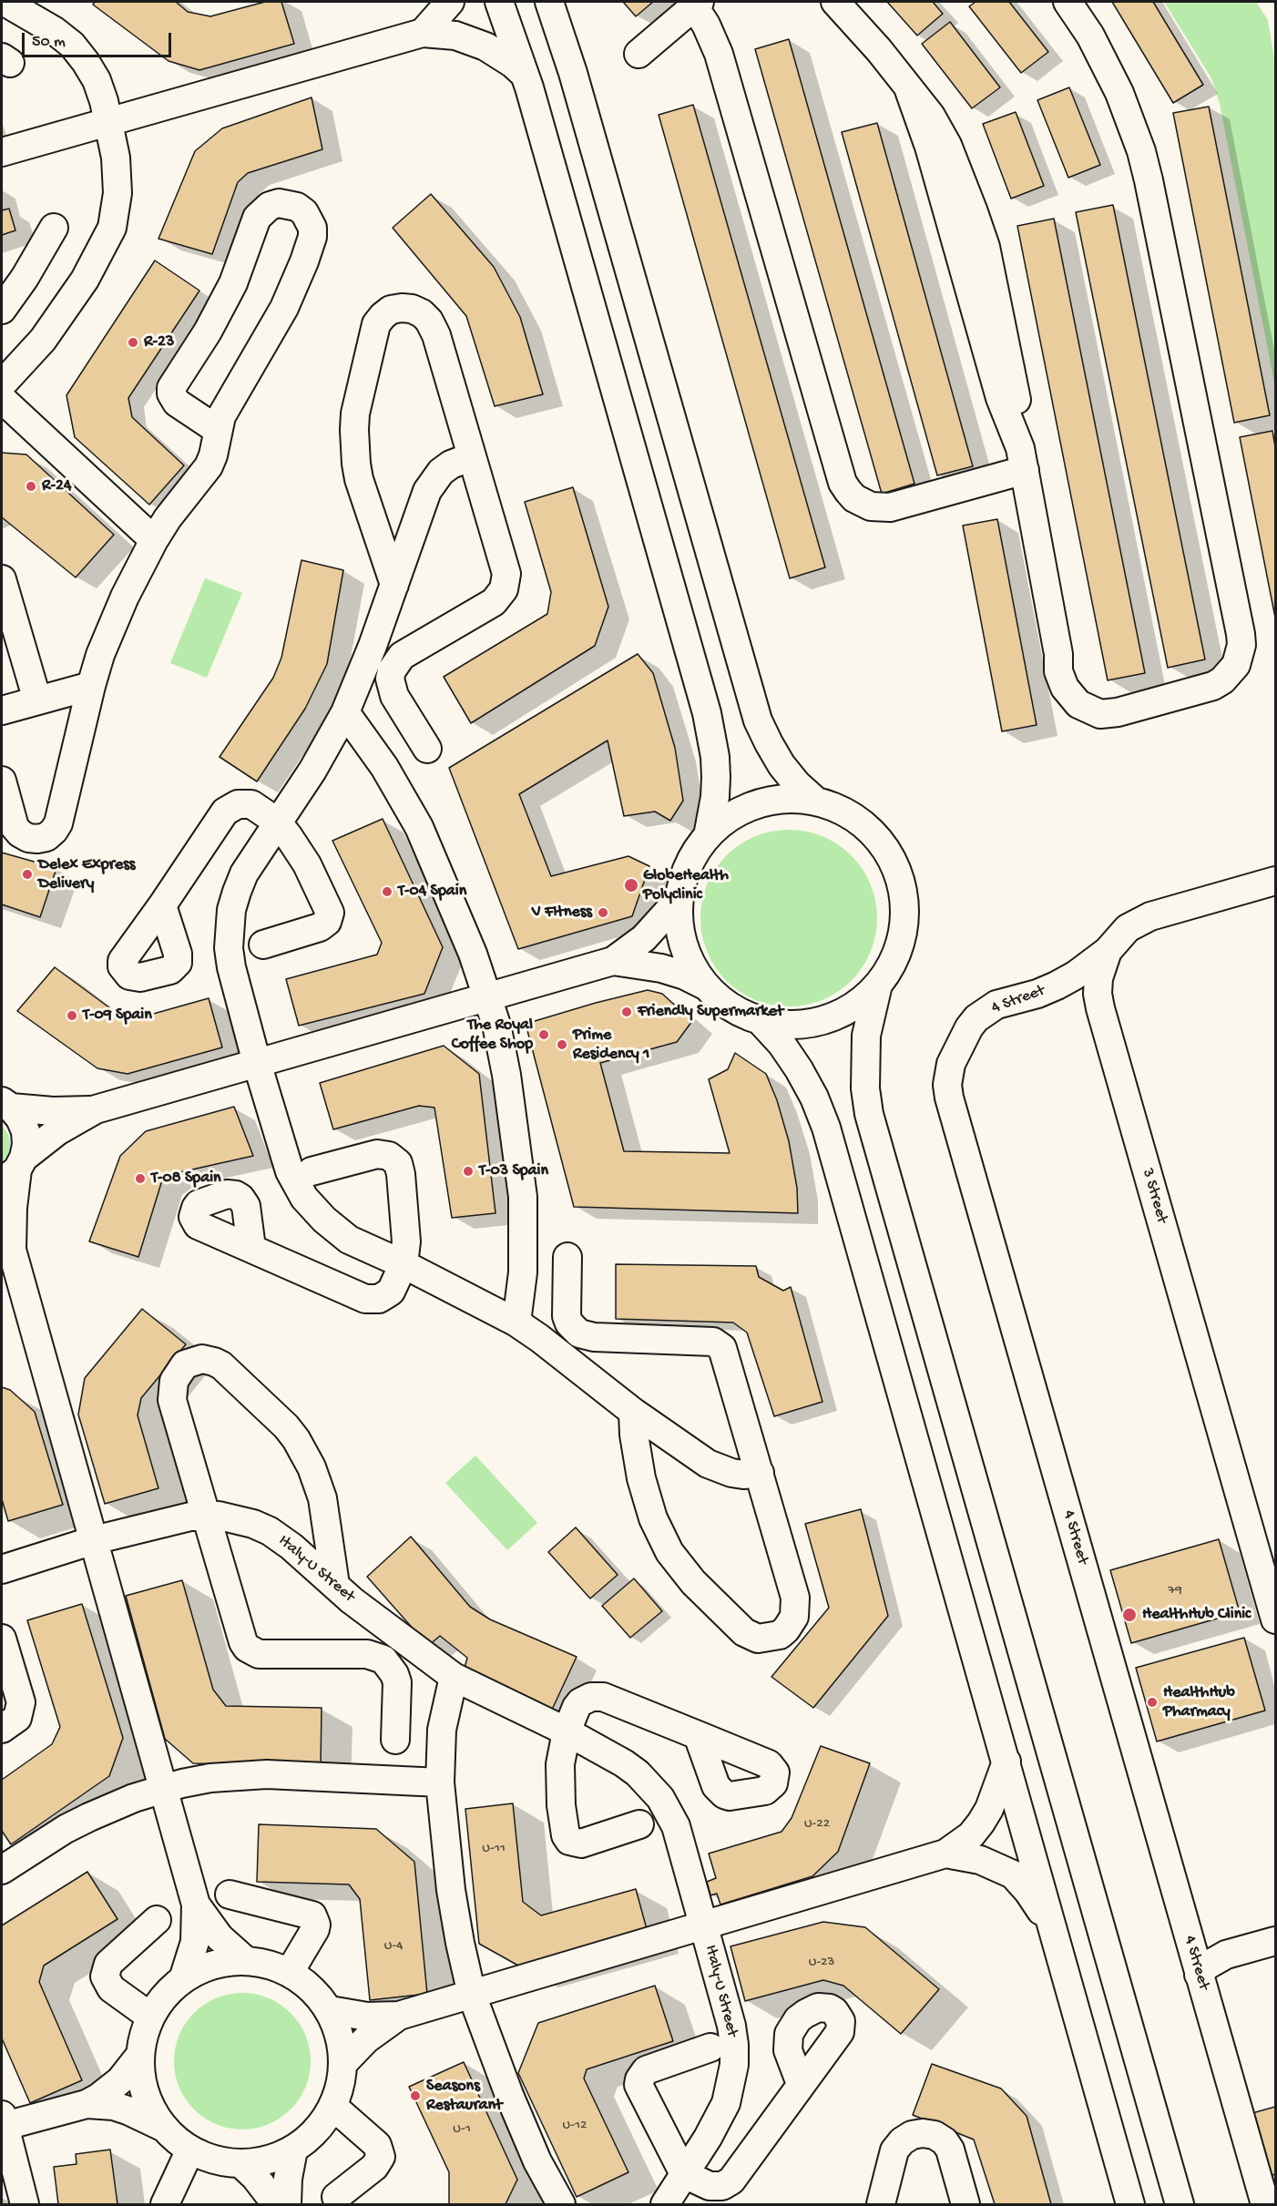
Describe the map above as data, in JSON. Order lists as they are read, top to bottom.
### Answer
{
  "streets": {
    "street": ["4 Street", "3 Street", "Italy-U Street"]
  },
  "crossings": [
    ["4 Street", "3 Street"]
  ],
  "places": [
    "R-23",
    "R-24",
    "Delex Express Delivery",
    "GlobeHealth Polyclinic",
    "T-04 Spain",
    "V FItness",
    "Friendly Supermarket",
    "T-09 Spain",
    "The Royal Coffee Shop",
    "Prime Residency 1",
    "T-03 Spain",
    "T-08 Spain",
    "HealthHub Clinic",
    "HealthHub Pharmacy",
    "Seasons Restaurant"
  ],
  "house_numbers": [
    "79",
    "U-22",
    "U-11",
    "U-4",
    "U-23",
    "U-12",
    "U-1"
  ],
  "scale_bar": "50 m"
}
